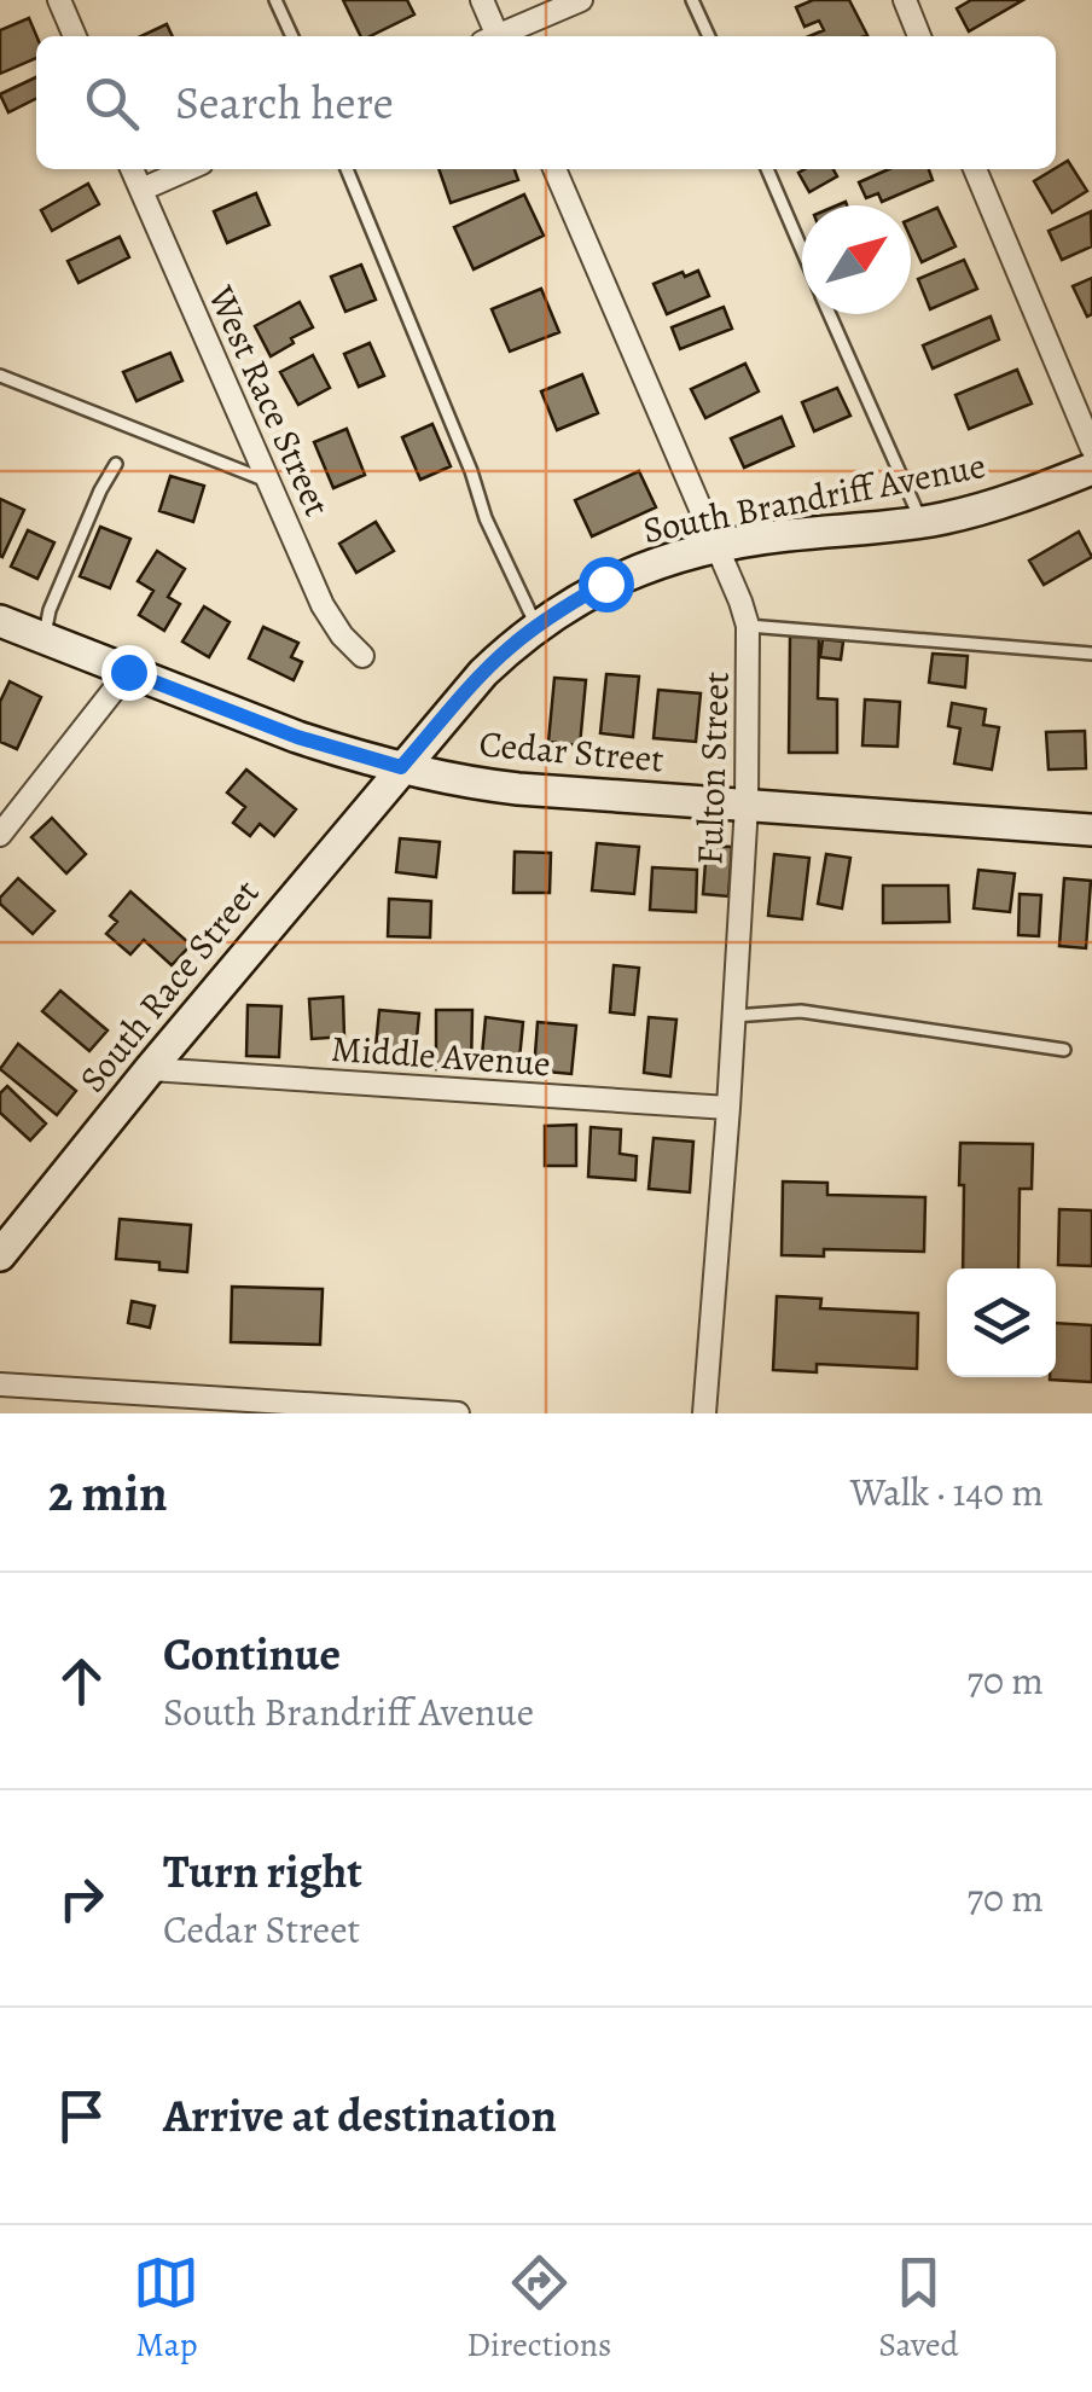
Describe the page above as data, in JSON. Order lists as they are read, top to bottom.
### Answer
{
  "streets": {
    "main road": ["South Brandriff Avenue", "Cedar Street", "South Race Street"],
    "street": ["West Race Street", "Fulton Street", "Middle Avenue"]
  },
  "crossings": [
    ["South Brandriff Avenue", "Cedar Street"],
    ["South Brandriff Avenue", "Fulton Street"],
    ["South Brandriff Avenue", "South Race Street"],
    ["Cedar Street", "Fulton Street"],
    ["Cedar Street", "South Race Street"],
    ["Fulton Street", "Middle Avenue"],
    ["South Race Street", "Middle Avenue"]
  ],
  "north": "top right",
  "page": {
    "search": "Search here",
    "heading": ["2 min", "Walk · 140 m"],
    "list": [
      ["Continue", "South Brandriff Avenue", "70 m"],
      ["Turn right", "Cedar Street", "70 m"],
      "Arrive at destination"
    ],
    "nav": ["Map", "Directions", "Saved"]
  }
}
